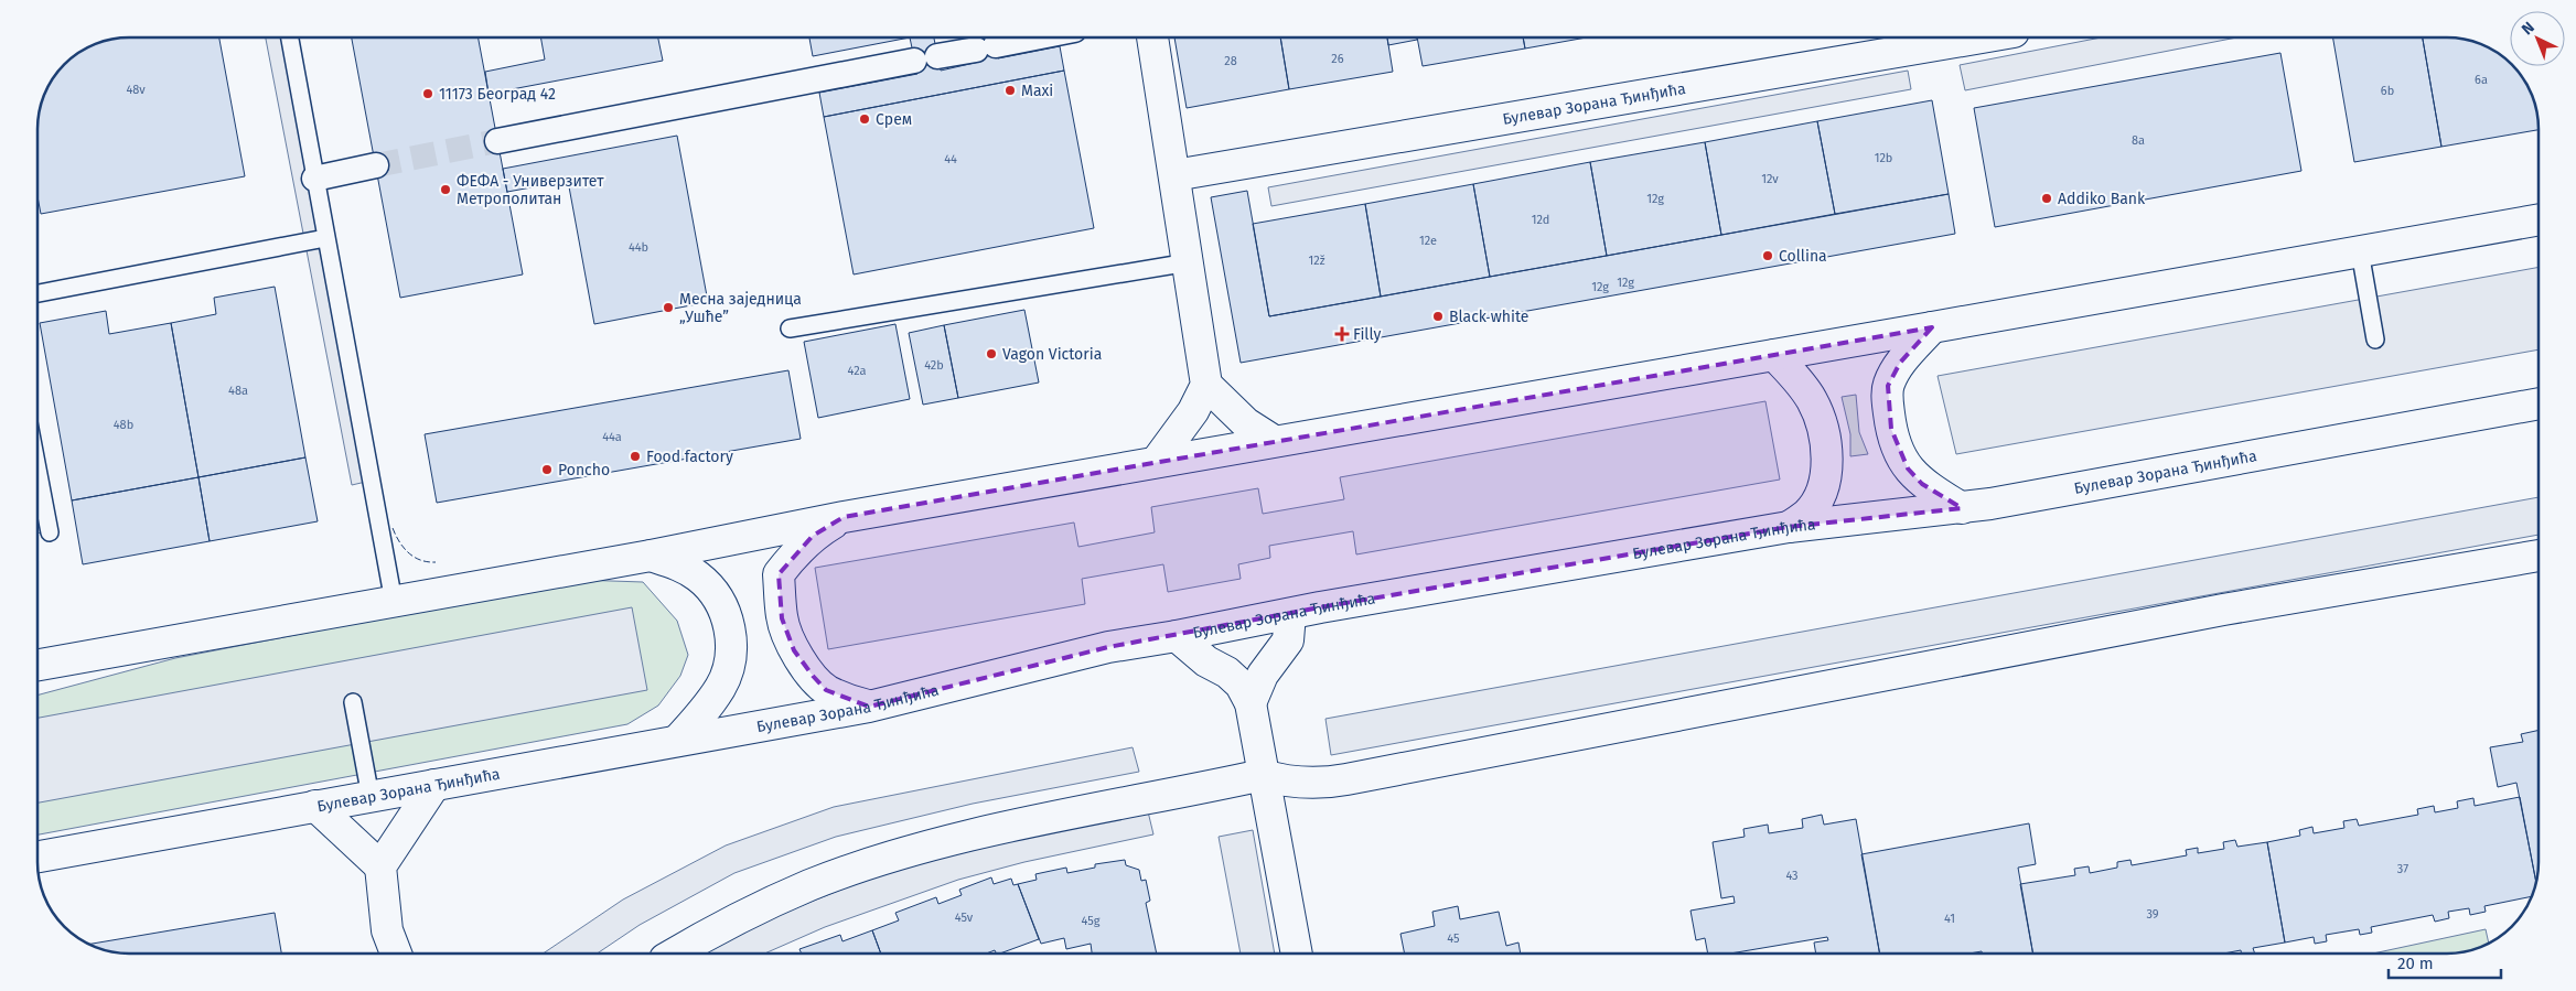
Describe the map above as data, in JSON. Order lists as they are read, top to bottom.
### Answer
{
  "streets": {
    "street": ["Булевар Зорана Ђинђића"]
  },
  "places": {
    "other": [
      "Maxi",
      "11173 Београд 42",
      "Срем",
      "ФЕФА - Универзитет Метрополитан",
      "Addiko Bank",
      "Collina",
      "Месна заједница „Ушће”",
      "Black white",
      "Vagon Victoria",
      "Food factory",
      "Poncho"
    ],
    "health": ["Filly"]
  },
  "house_numbers": [
    "26",
    "28",
    "6a",
    "48v",
    "6b",
    "8a",
    "12b",
    "44",
    "12v",
    "12g",
    "12d",
    "12e",
    "44b",
    "12ž",
    "12g",
    "12g",
    "42b",
    "42a",
    "48a",
    "48b",
    "44a",
    "37",
    "43",
    "39",
    "45v",
    "41",
    "45g",
    "45"
  ],
  "scale_bar": "20 m",
  "north": "top left"
}
